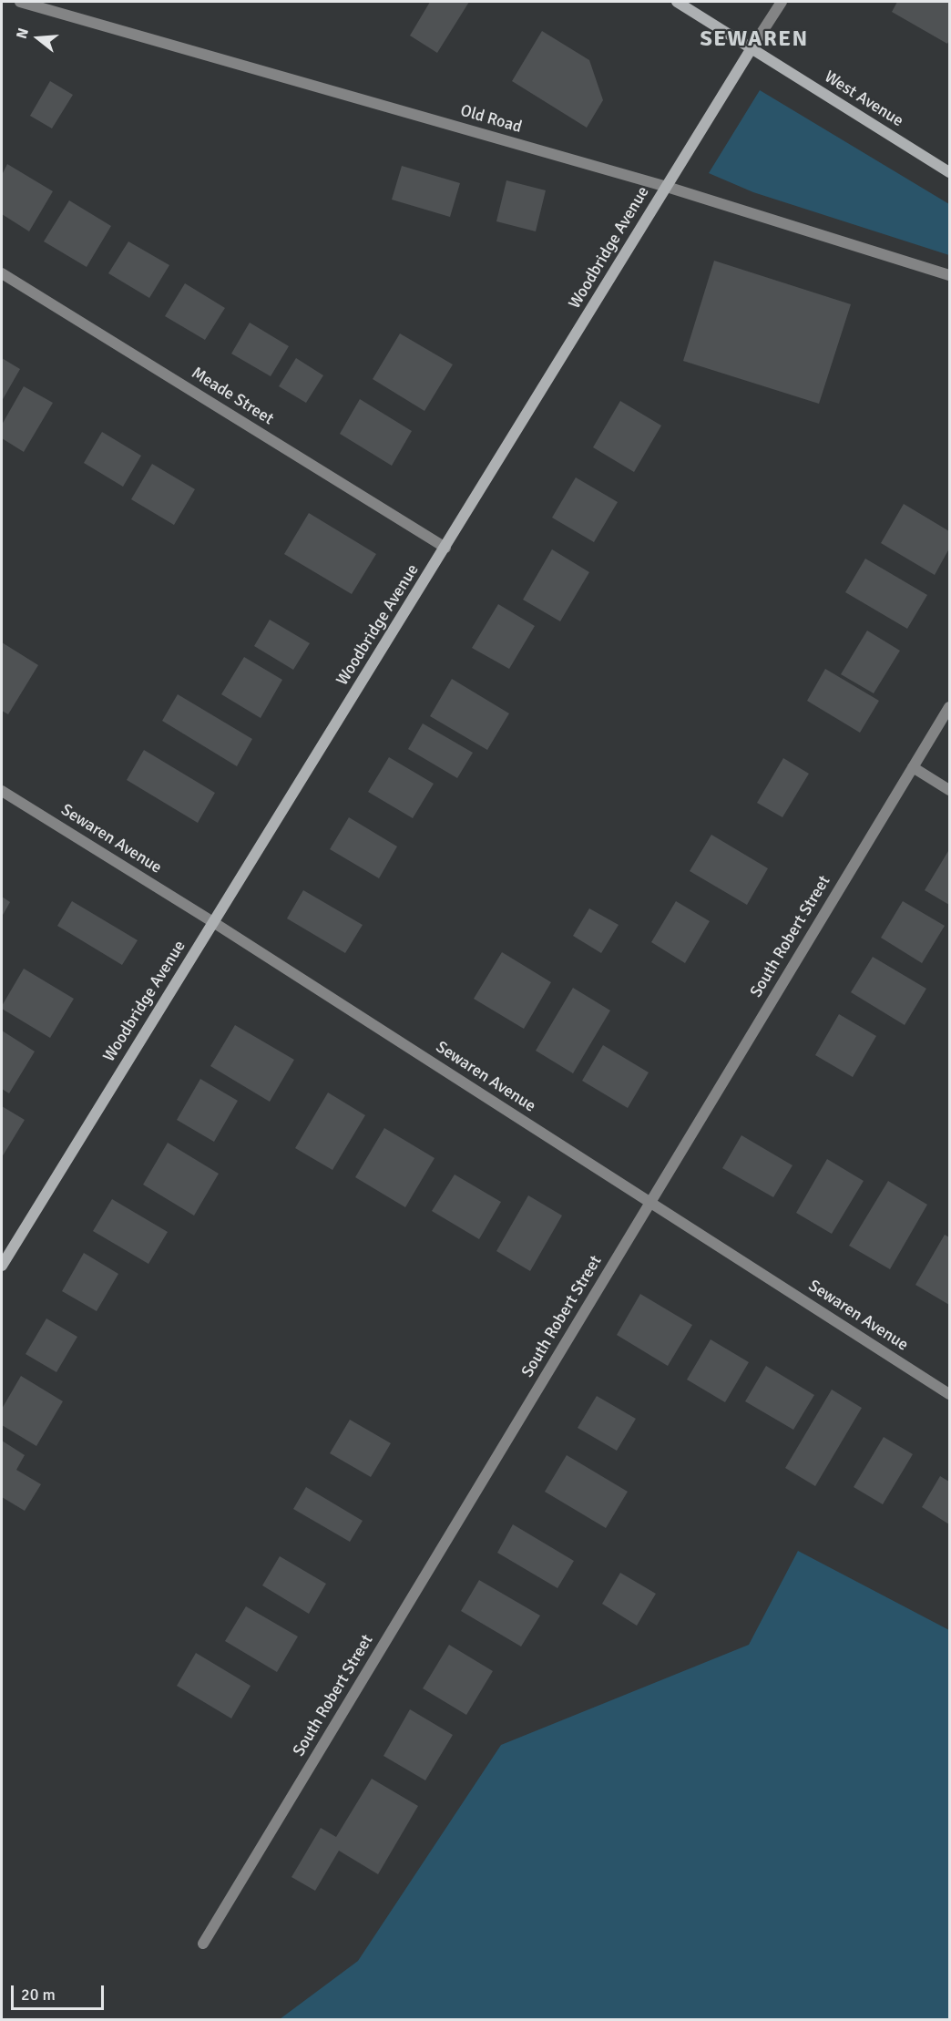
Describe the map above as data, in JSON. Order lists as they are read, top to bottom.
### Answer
{
  "streets": {
    "street": [
      "West Avenue",
      "Old Road",
      "Woodbridge Avenue",
      "Meade Street",
      "Sewaren Avenue",
      "South Robert Street"
    ]
  },
  "crossings": [
    ["West Avenue", "Woodbridge Avenue"],
    ["Old Road", "Woodbridge Avenue"],
    ["Woodbridge Avenue", "Meade Street"],
    ["Woodbridge Avenue", "Sewaren Avenue"],
    ["Sewaren Avenue", "South Robert Street"]
  ],
  "districts": ["SEWAREN"],
  "scale_bar": "20 m",
  "north": "left"
}
